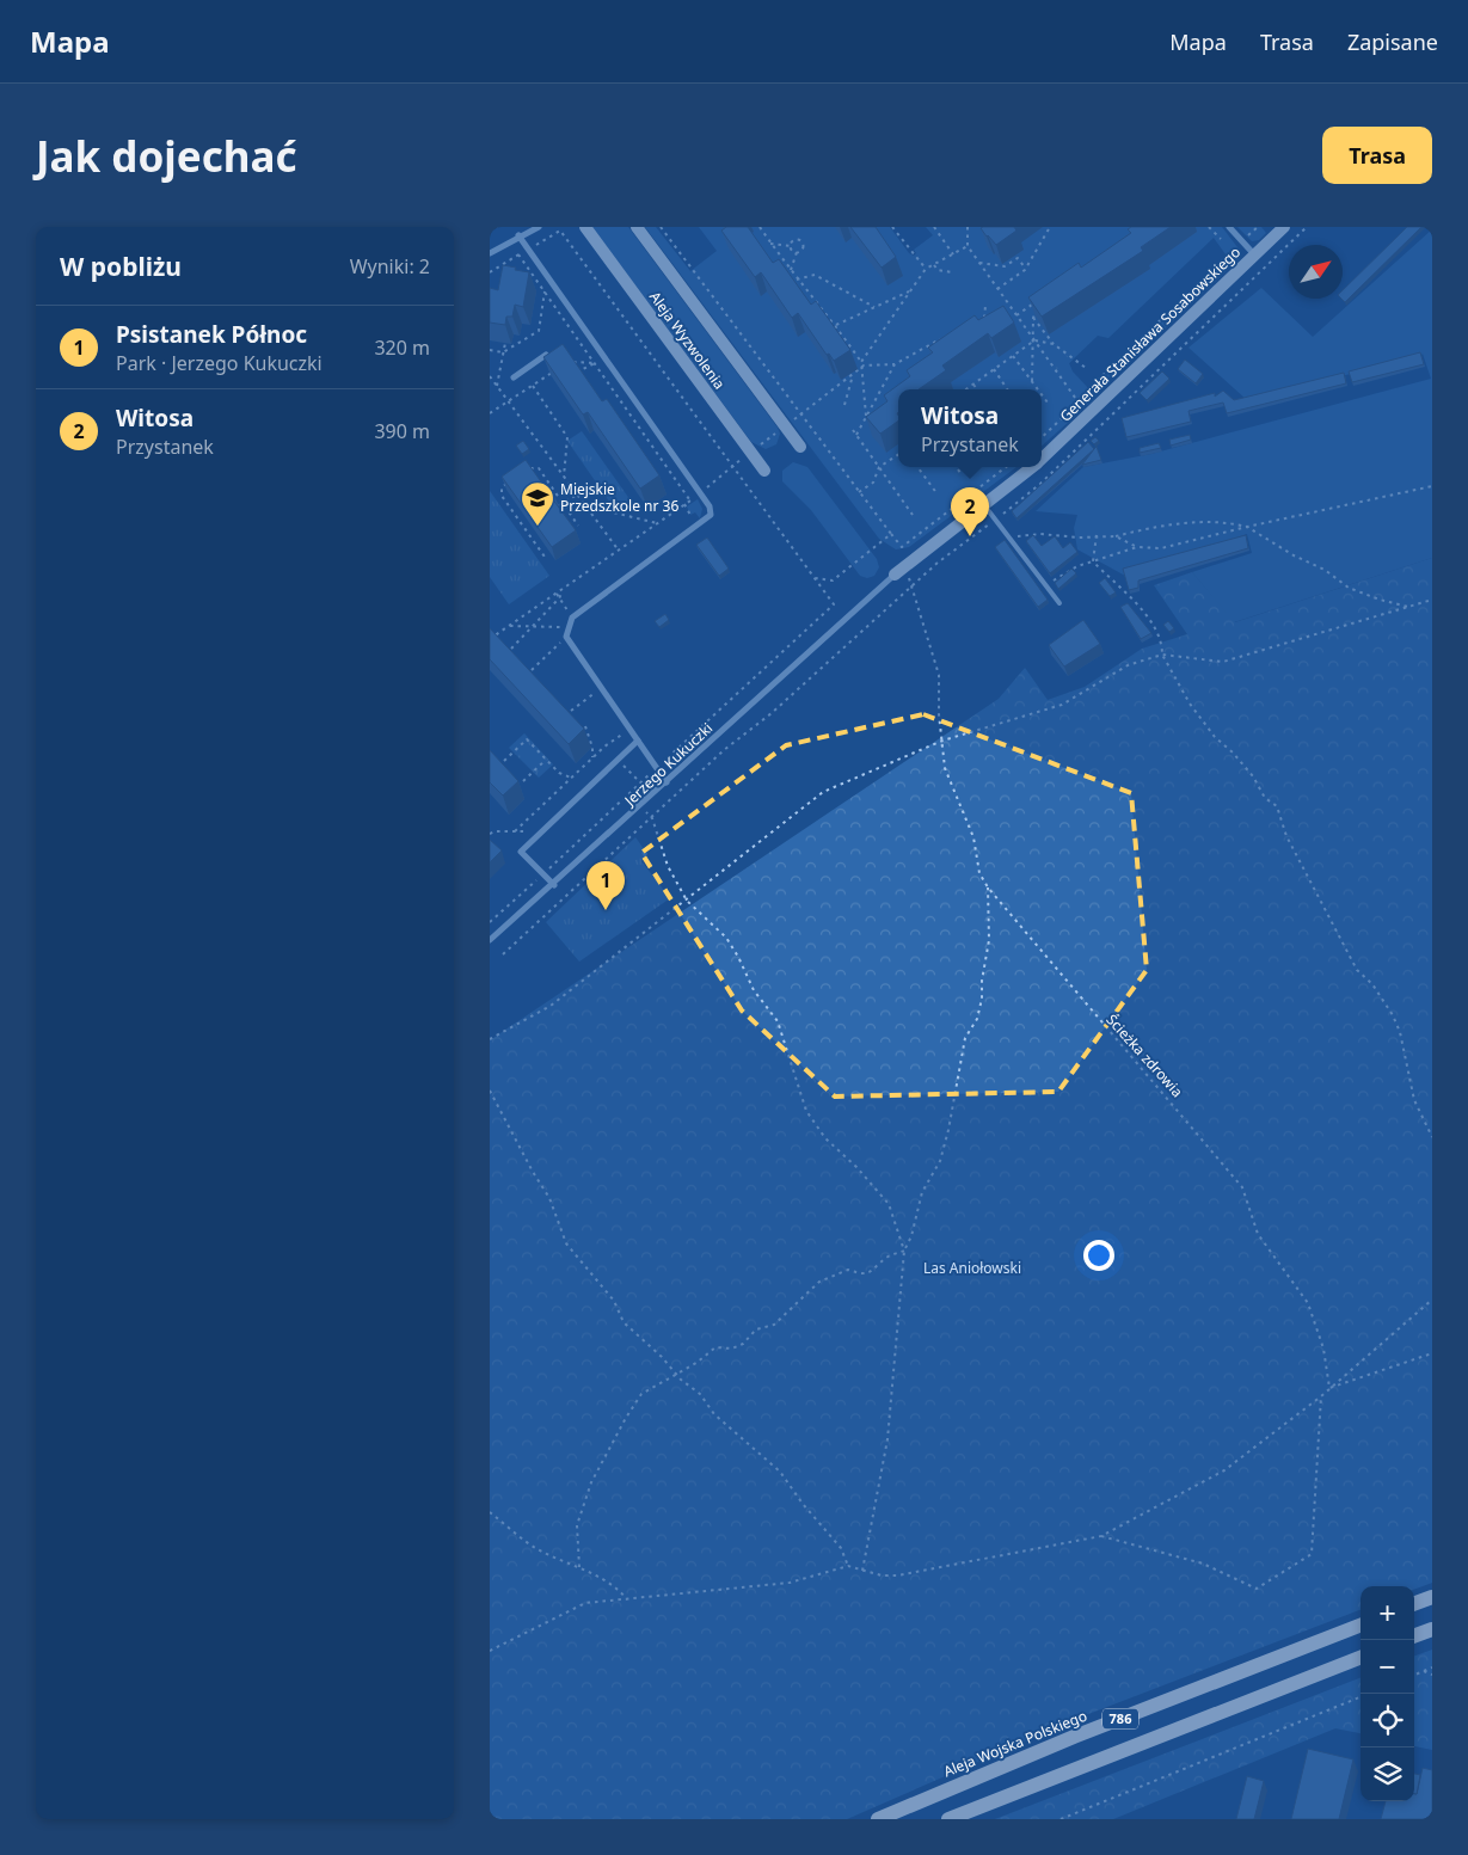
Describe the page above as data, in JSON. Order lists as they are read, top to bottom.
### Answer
{
  "streets": {
    "main road": ["786", "Aleja Wojska Polskiego"],
    "street": ["Generała Stanisława Sosabowskiego", "Aleja Wyzwolenia", "Jerzego Kukuczki"],
    "path": ["Ścieżka zdrowia"]
  },
  "crossings": [
    ["Generała Stanisława Sosabowskiego", "Jerzego Kukuczki"]
  ],
  "parks": ["Las Aniołowski"],
  "places": {
    "school or university": ["Miejskie Przedszkole nr 36"]
  },
  "north": "top right",
  "page": {
    "header": "Mapa",
    "nav": ["Mapa", "Trasa", "Zapisane"],
    "buttons": "Trasa",
    "title": "Jak dojechać",
    "heading": ["W pobliżu", "Wyniki: 2"],
    "list": [
      {
        "mark": "1",
        "name": "Psistanek Północ",
        "note": "Park · Jerzego Kukuczki",
        "value": "320 m"
      },
      {
        "mark": "2",
        "name": "Witosa",
        "note": "Przystanek",
        "value": "390 m"
      }
    ],
    "popup": ["Witosa", "Przystanek"],
    "pins": ["2", "1"],
    "map_buttons": ["+", "−"]
  }
}
